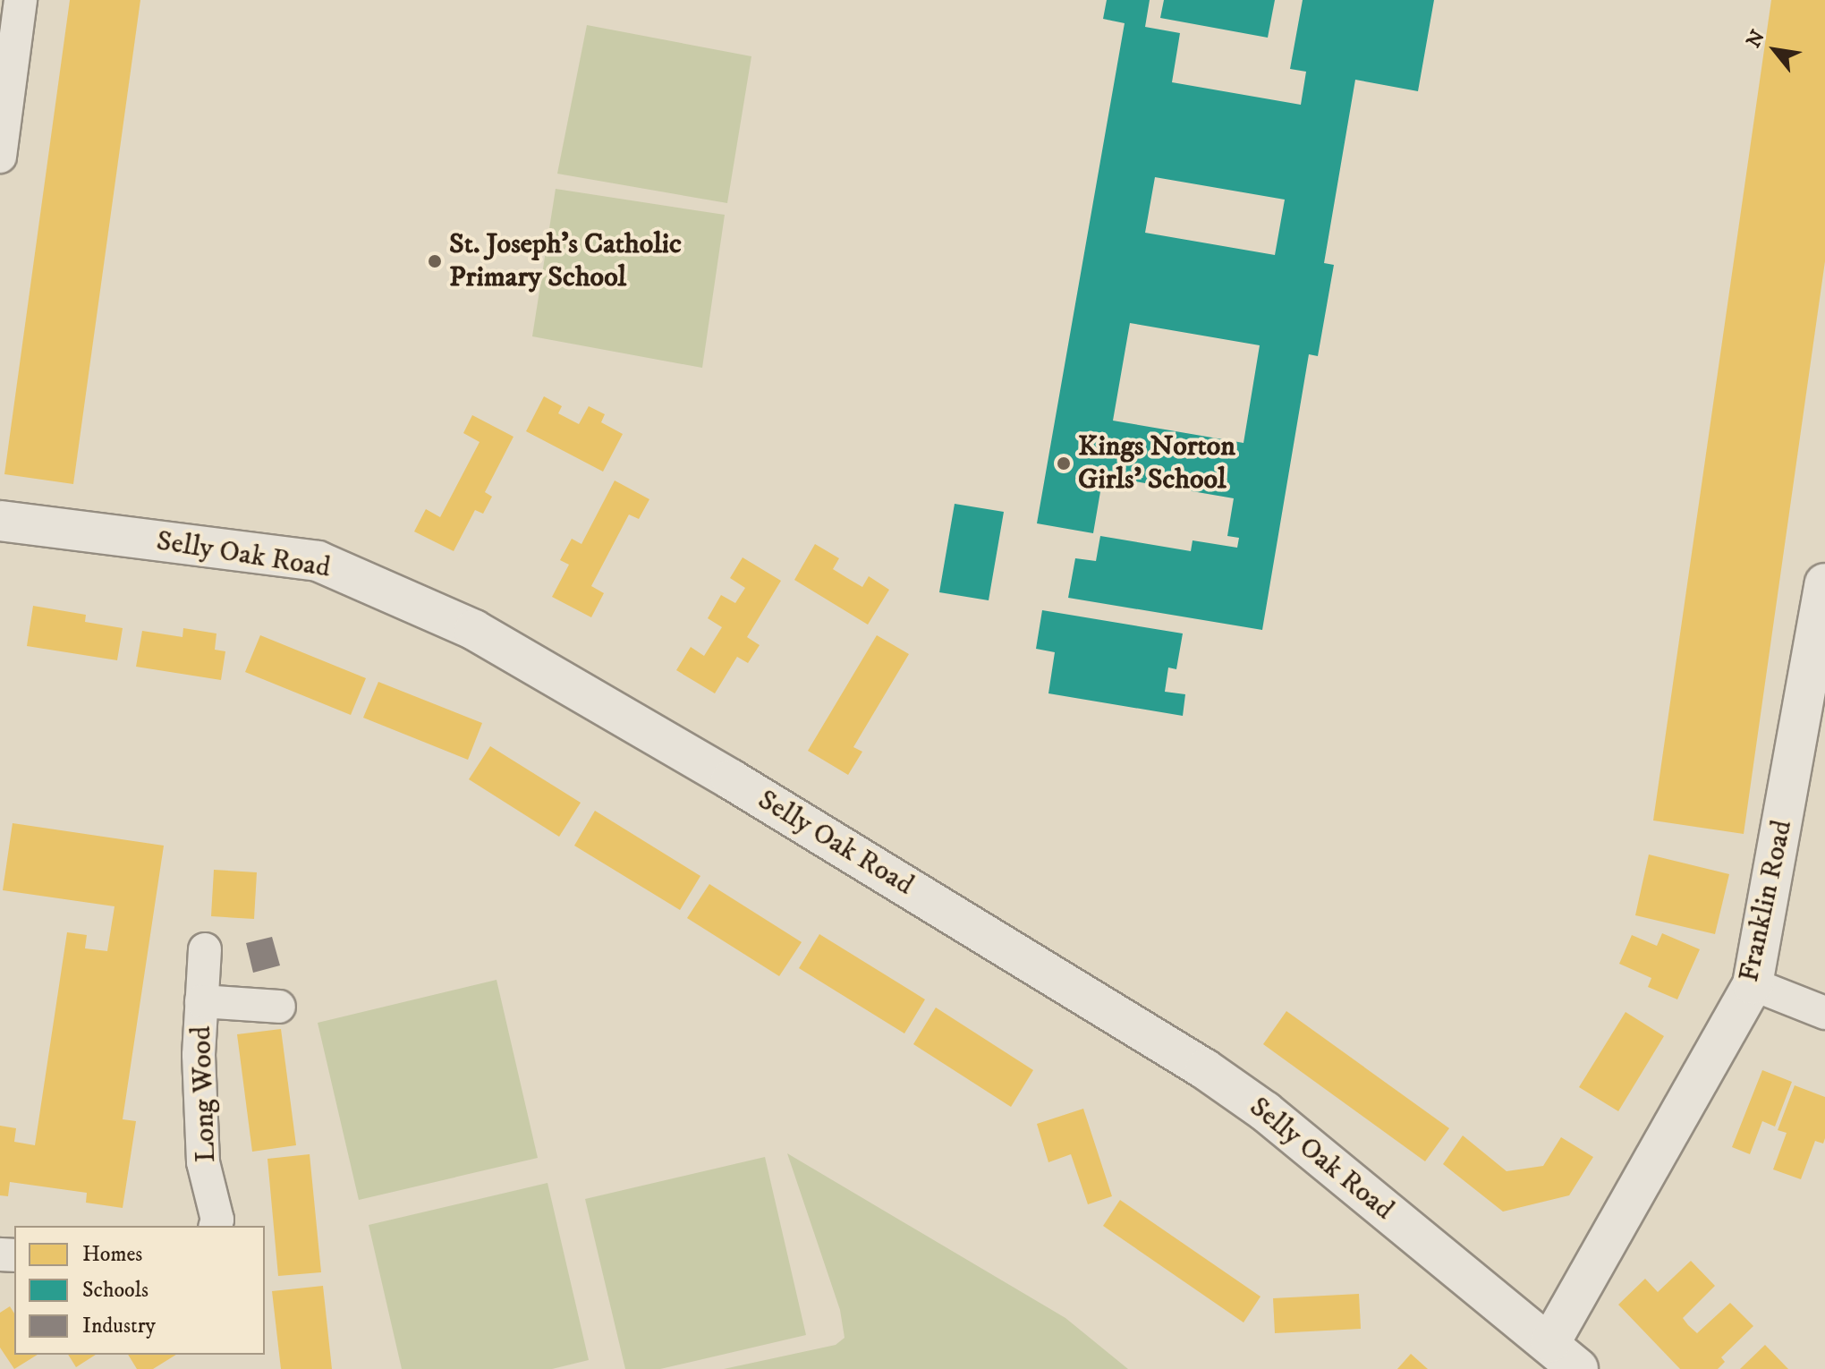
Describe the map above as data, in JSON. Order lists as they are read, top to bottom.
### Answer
{
  "streets": {
    "street": ["Selly Oak Road", "Franklin Road", "Long Wood"]
  },
  "crossings": [
    ["Selly Oak Road", "Franklin Road"]
  ],
  "places": ["St. Joseph's Catholic Primary School", "Kings Norton Girls' School"],
  "legend": ["Homes", "Schools", "Industry"],
  "north": "top left"
}
